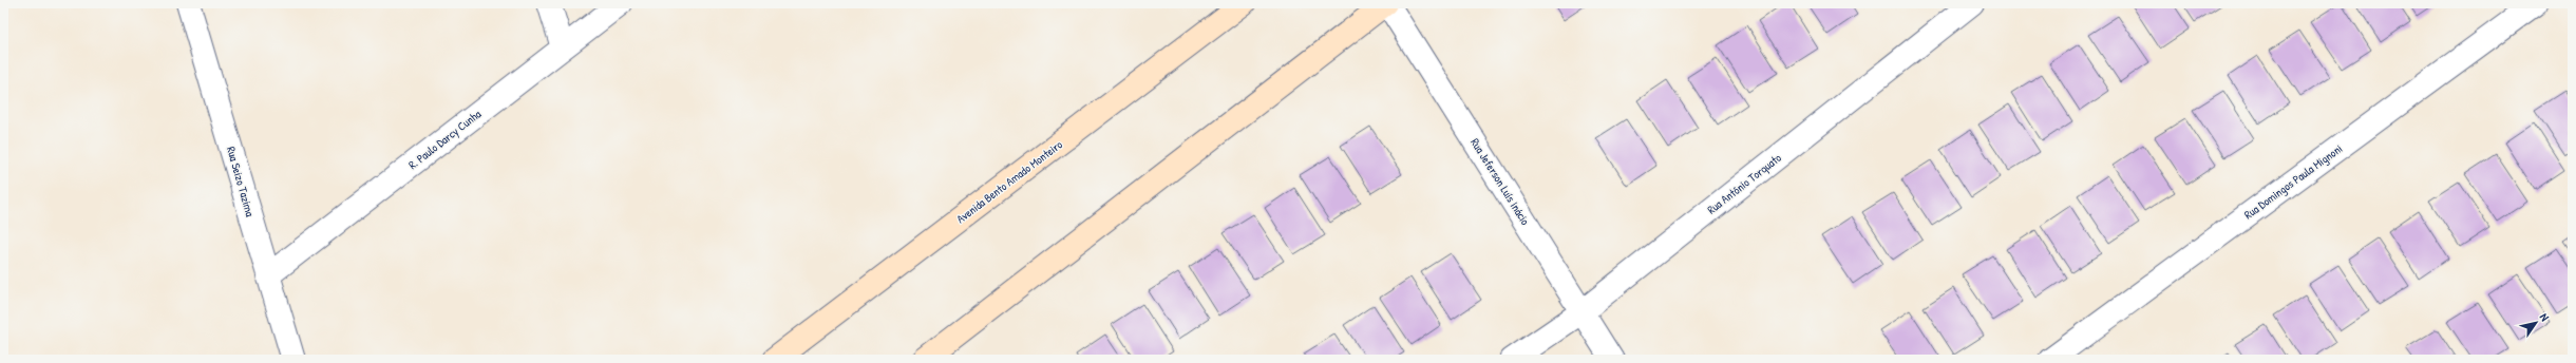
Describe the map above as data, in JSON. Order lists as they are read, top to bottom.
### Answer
{
  "streets": {
    "street": [
      "R. Paulo Darcy Cunha",
      "Rua Seizo Tazima",
      "Avenida Bento Amado Monteiro",
      "Rua Jeferson Luís Inácio",
      "Rua Domingos Paula Mignoni",
      "Rua Antônio Torquato"
    ]
  },
  "crossings": [
    ["R. Paulo Darcy Cunha", "Rua Seizo Tazima"],
    ["Rua Jeferson Luís Inácio", "Rua Antônio Torquato"]
  ],
  "north": "top right"
}
